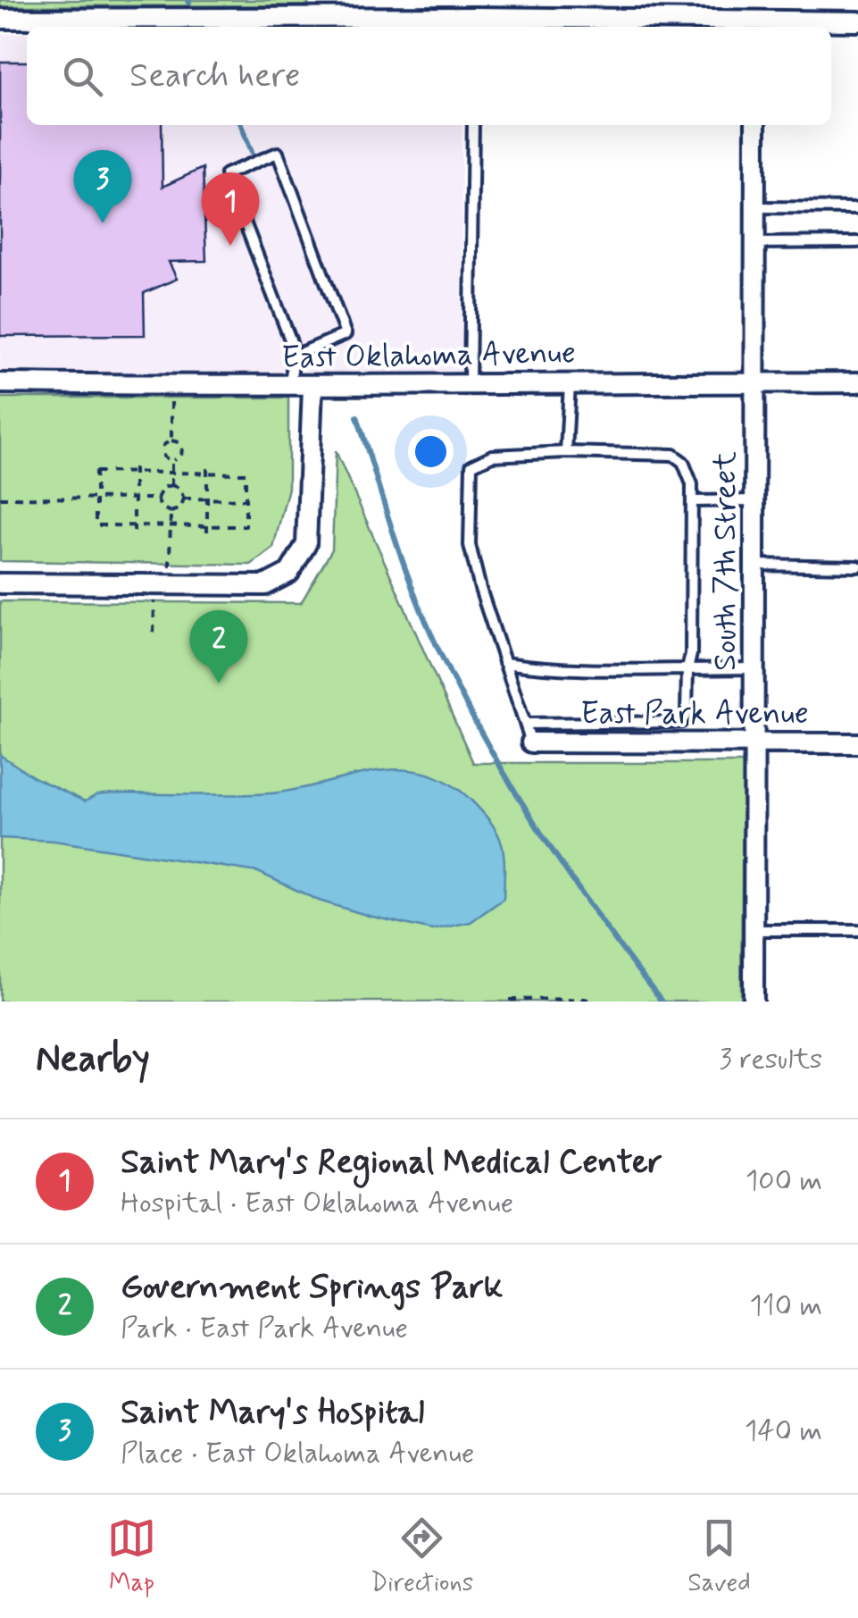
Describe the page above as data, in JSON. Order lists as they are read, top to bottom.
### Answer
{
  "streets": {
    "street": ["East Oklahoma Avenue", "South 7th Street", "East Park Avenue"]
  },
  "crossings": [
    ["East Oklahoma Avenue", "South 7th Street"],
    ["South 7th Street", "East Park Avenue"]
  ],
  "page": {
    "search": "Search here",
    "pins": ["3", "1", "2"],
    "heading": ["Nearby", "3 results"],
    "list": [
      {
        "mark": "1",
        "name": "Saint Mary's Regional Medical Center",
        "note": "Hospital · East Oklahoma Avenue",
        "value": "100 m"
      },
      {
        "mark": "2",
        "name": "Government Springs Park",
        "note": "Park · East Park Avenue",
        "value": "110 m"
      },
      {
        "mark": "3",
        "name": "Saint Mary's Hospital",
        "note": "Place · East Oklahoma Avenue",
        "value": "140 m"
      }
    ],
    "nav": ["Map", "Directions", "Saved"]
  }
}
